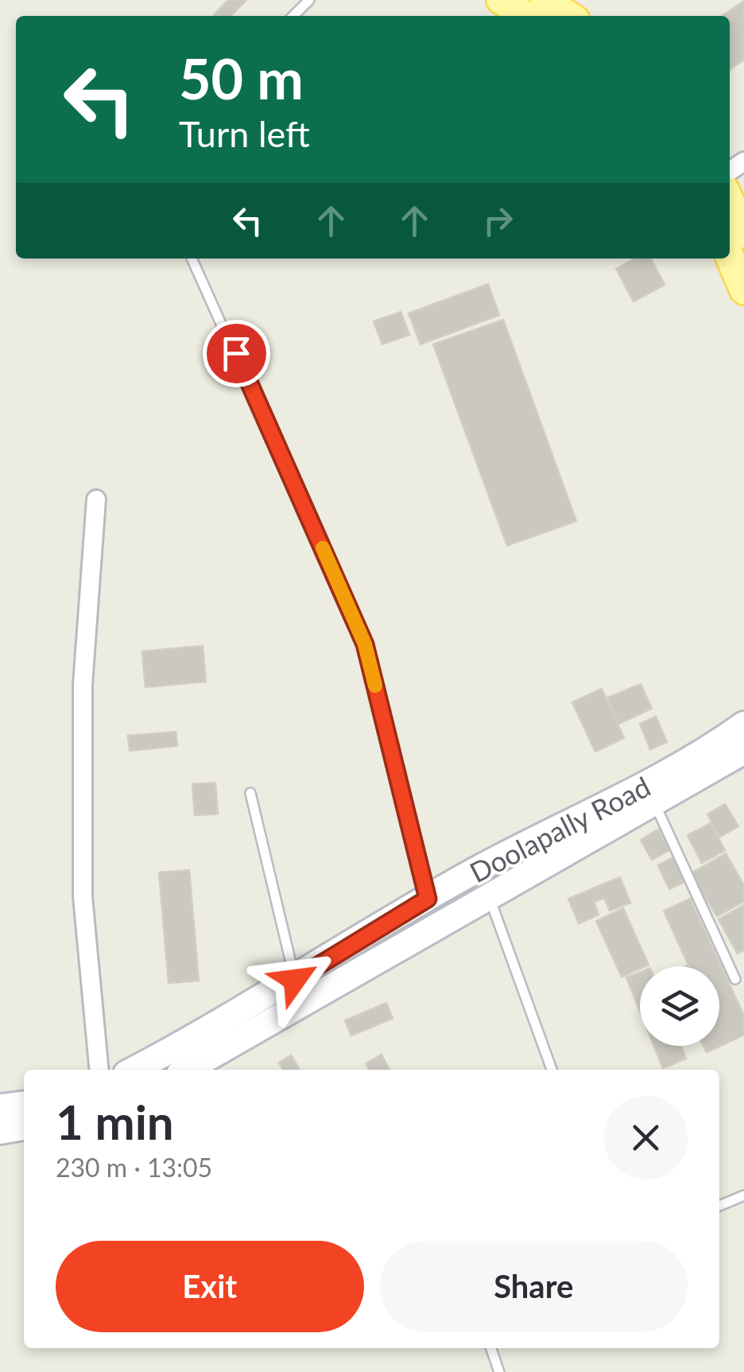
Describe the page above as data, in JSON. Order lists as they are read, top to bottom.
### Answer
{
  "streets": {
    "main road": ["Doolapally Road"]
  },
  "page": {
    "turn": ["50 m", "Turn left"],
    "heading": ["1 min", "230 m · 13:05"],
    "buttons": ["Exit", "Share"]
  }
}
